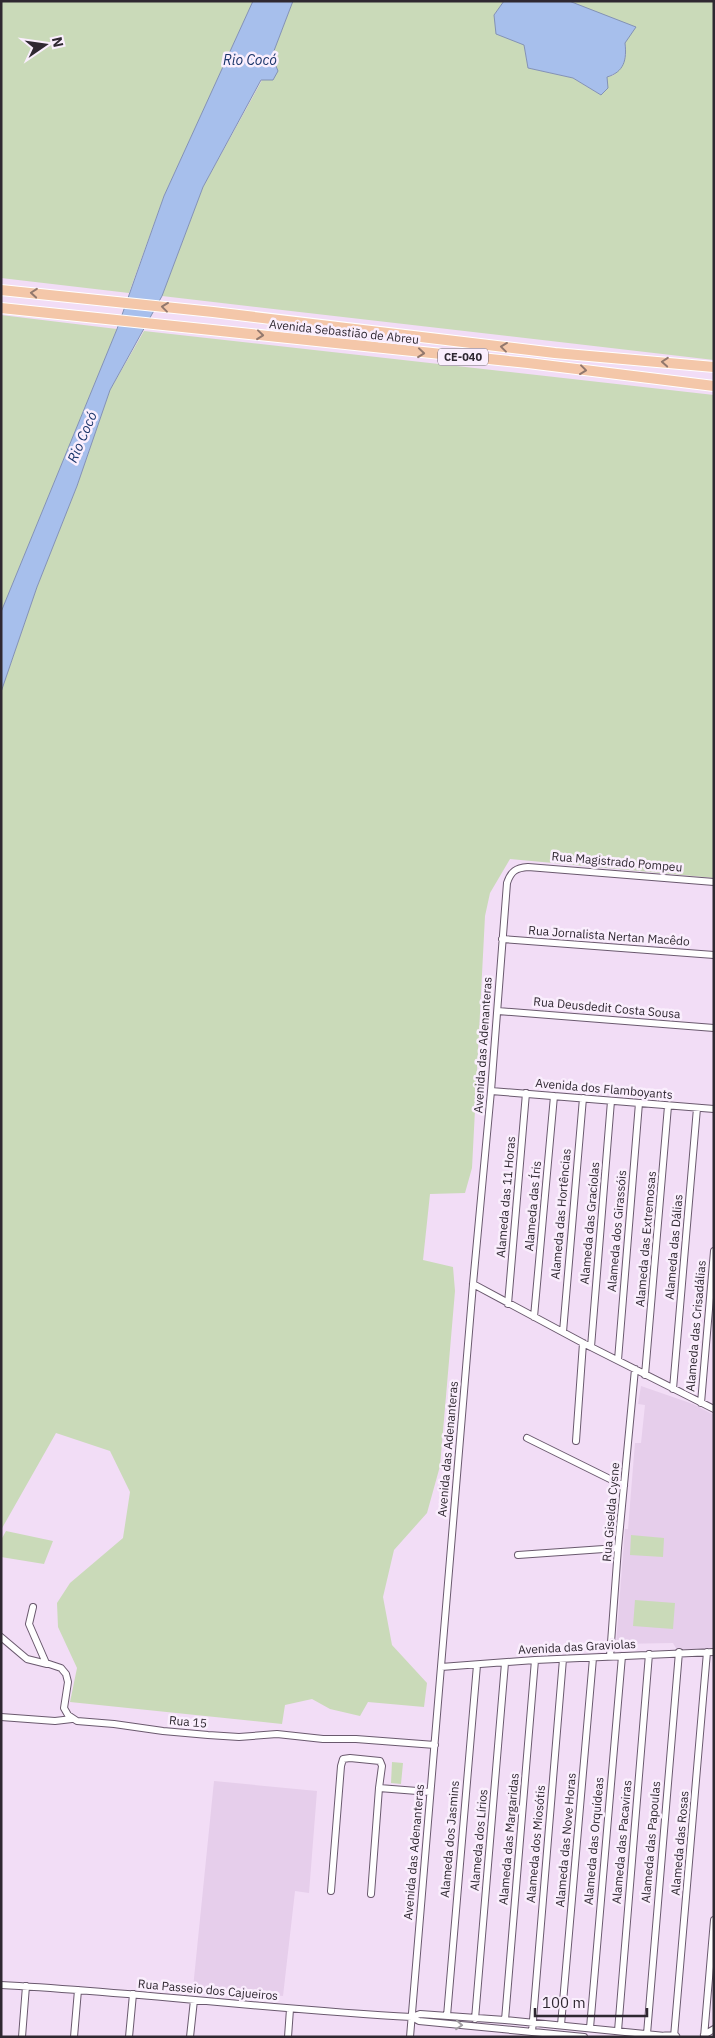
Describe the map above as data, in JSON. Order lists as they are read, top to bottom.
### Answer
{
  "streets": {
    "main road": ["Avenida Sebastião de Abreu", "CE-040"],
    "street": [
      "Rua Magistrado Pompeu",
      "Rua Jornalista Nertan Macêdo",
      "Rua Deusdedit Costa Sousa",
      "Avenida das Adenanteras",
      "Avenida dos Flamboyants",
      "Alameda das 11 Horas",
      "Alameda das Íris",
      "Alameda das Hortências",
      "Alameda das Gracíolas",
      "Alameda dos Girassóis",
      "Alameda das Extremosas",
      "Alameda das Dálias",
      "Alameda das Crisadálias",
      "Rua Giselda Cysne",
      "Avenida das Graviolas",
      "Rua 15",
      "Alameda dos Jasmins",
      "Alameda das Margaridas",
      "Alameda dos Lírios",
      "Alameda das Nove Horas",
      "Alameda das Orquídeas",
      "Alameda das Pacaviras",
      "Alameda das Papoulas",
      "Alameda das Rosas",
      "Alameda dos Miosótis",
      "Rua Passeio dos Cajueiros"
    ]
  },
  "crossings": [
    ["Rua Magistrado Pompeu", "Avenida das Adenanteras"],
    ["Rua Jornalista Nertan Macêdo", "Avenida das Adenanteras"],
    ["Rua Deusdedit Costa Sousa", "Avenida das Adenanteras"],
    ["Avenida das Adenanteras", "Avenida dos Flamboyants"],
    ["Avenida das Adenanteras", "Avenida das Graviolas"],
    ["Avenida das Adenanteras", "Rua 15"],
    ["Avenida das Adenanteras", "Rua Passeio dos Cajueiros"],
    ["Avenida dos Flamboyants", "Alameda das 11 Horas"],
    ["Avenida dos Flamboyants", "Alameda das Íris"],
    ["Avenida dos Flamboyants", "Alameda das Hortências"],
    ["Avenida dos Flamboyants", "Alameda das Gracíolas"],
    ["Avenida dos Flamboyants", "Alameda dos Girassóis"],
    ["Avenida dos Flamboyants", "Alameda das Extremosas"],
    ["Avenida dos Flamboyants", "Alameda das Dálias"],
    ["Rua Giselda Cysne", "Avenida das Graviolas"],
    ["Avenida das Graviolas", "Alameda dos Jasmins"],
    ["Avenida das Graviolas", "Alameda das Margaridas"],
    ["Avenida das Graviolas", "Alameda dos Lírios"],
    ["Avenida das Graviolas", "Alameda das Nove Horas"],
    ["Avenida das Graviolas", "Alameda das Orquídeas"],
    ["Avenida das Graviolas", "Alameda das Pacaviras"],
    ["Avenida das Graviolas", "Alameda das Papoulas"],
    ["Avenida das Graviolas", "Alameda das Rosas"],
    ["Avenida das Graviolas", "Alameda dos Miosótis"]
  ],
  "water": ["Rio Cocó"],
  "scale_bar": "100 m",
  "north": "right"
}
